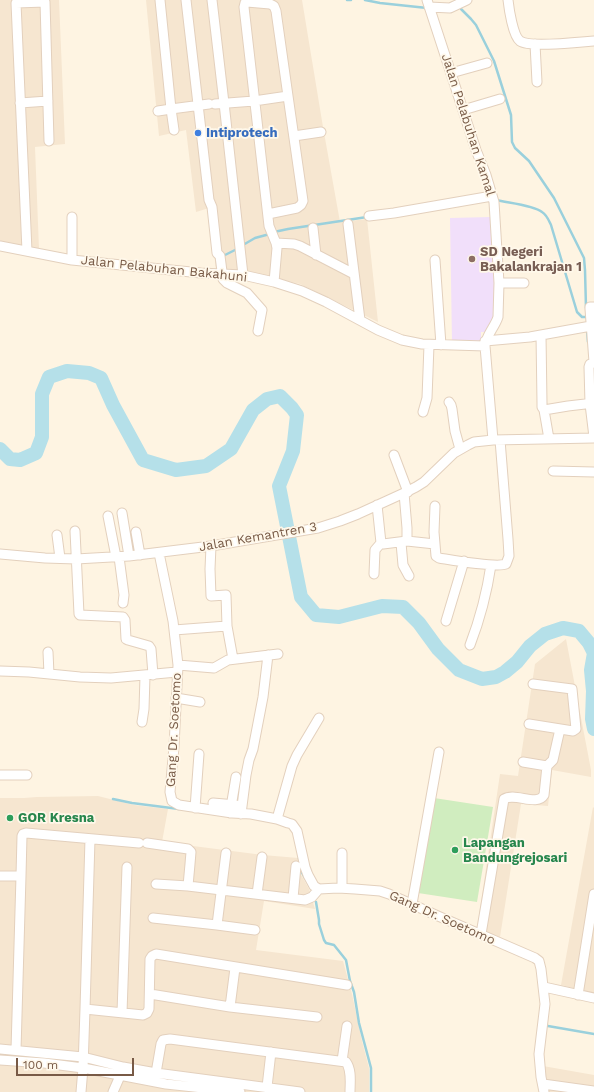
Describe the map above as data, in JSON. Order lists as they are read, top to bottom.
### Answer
{
  "streets": {
    "street": [
      "Jalan Pelabuhan Kamal",
      "Jalan Pelabuhan Bakahuni",
      "Jalan Kemantren 3",
      "Gang Dr. Soetomo"
    ]
  },
  "crossings": [
    ["Jalan Pelabuhan Kamal", "Jalan Pelabuhan Bakahuni"],
    ["Jalan Kemantren 3", "Gang Dr. Soetomo"]
  ],
  "places": [
    "Intiprotech",
    "SD Negeri Bakalankrajan 1",
    "GOR Kresna",
    "Lapangan Bandungrejosari"
  ],
  "scale_bar": "100 m"
}
